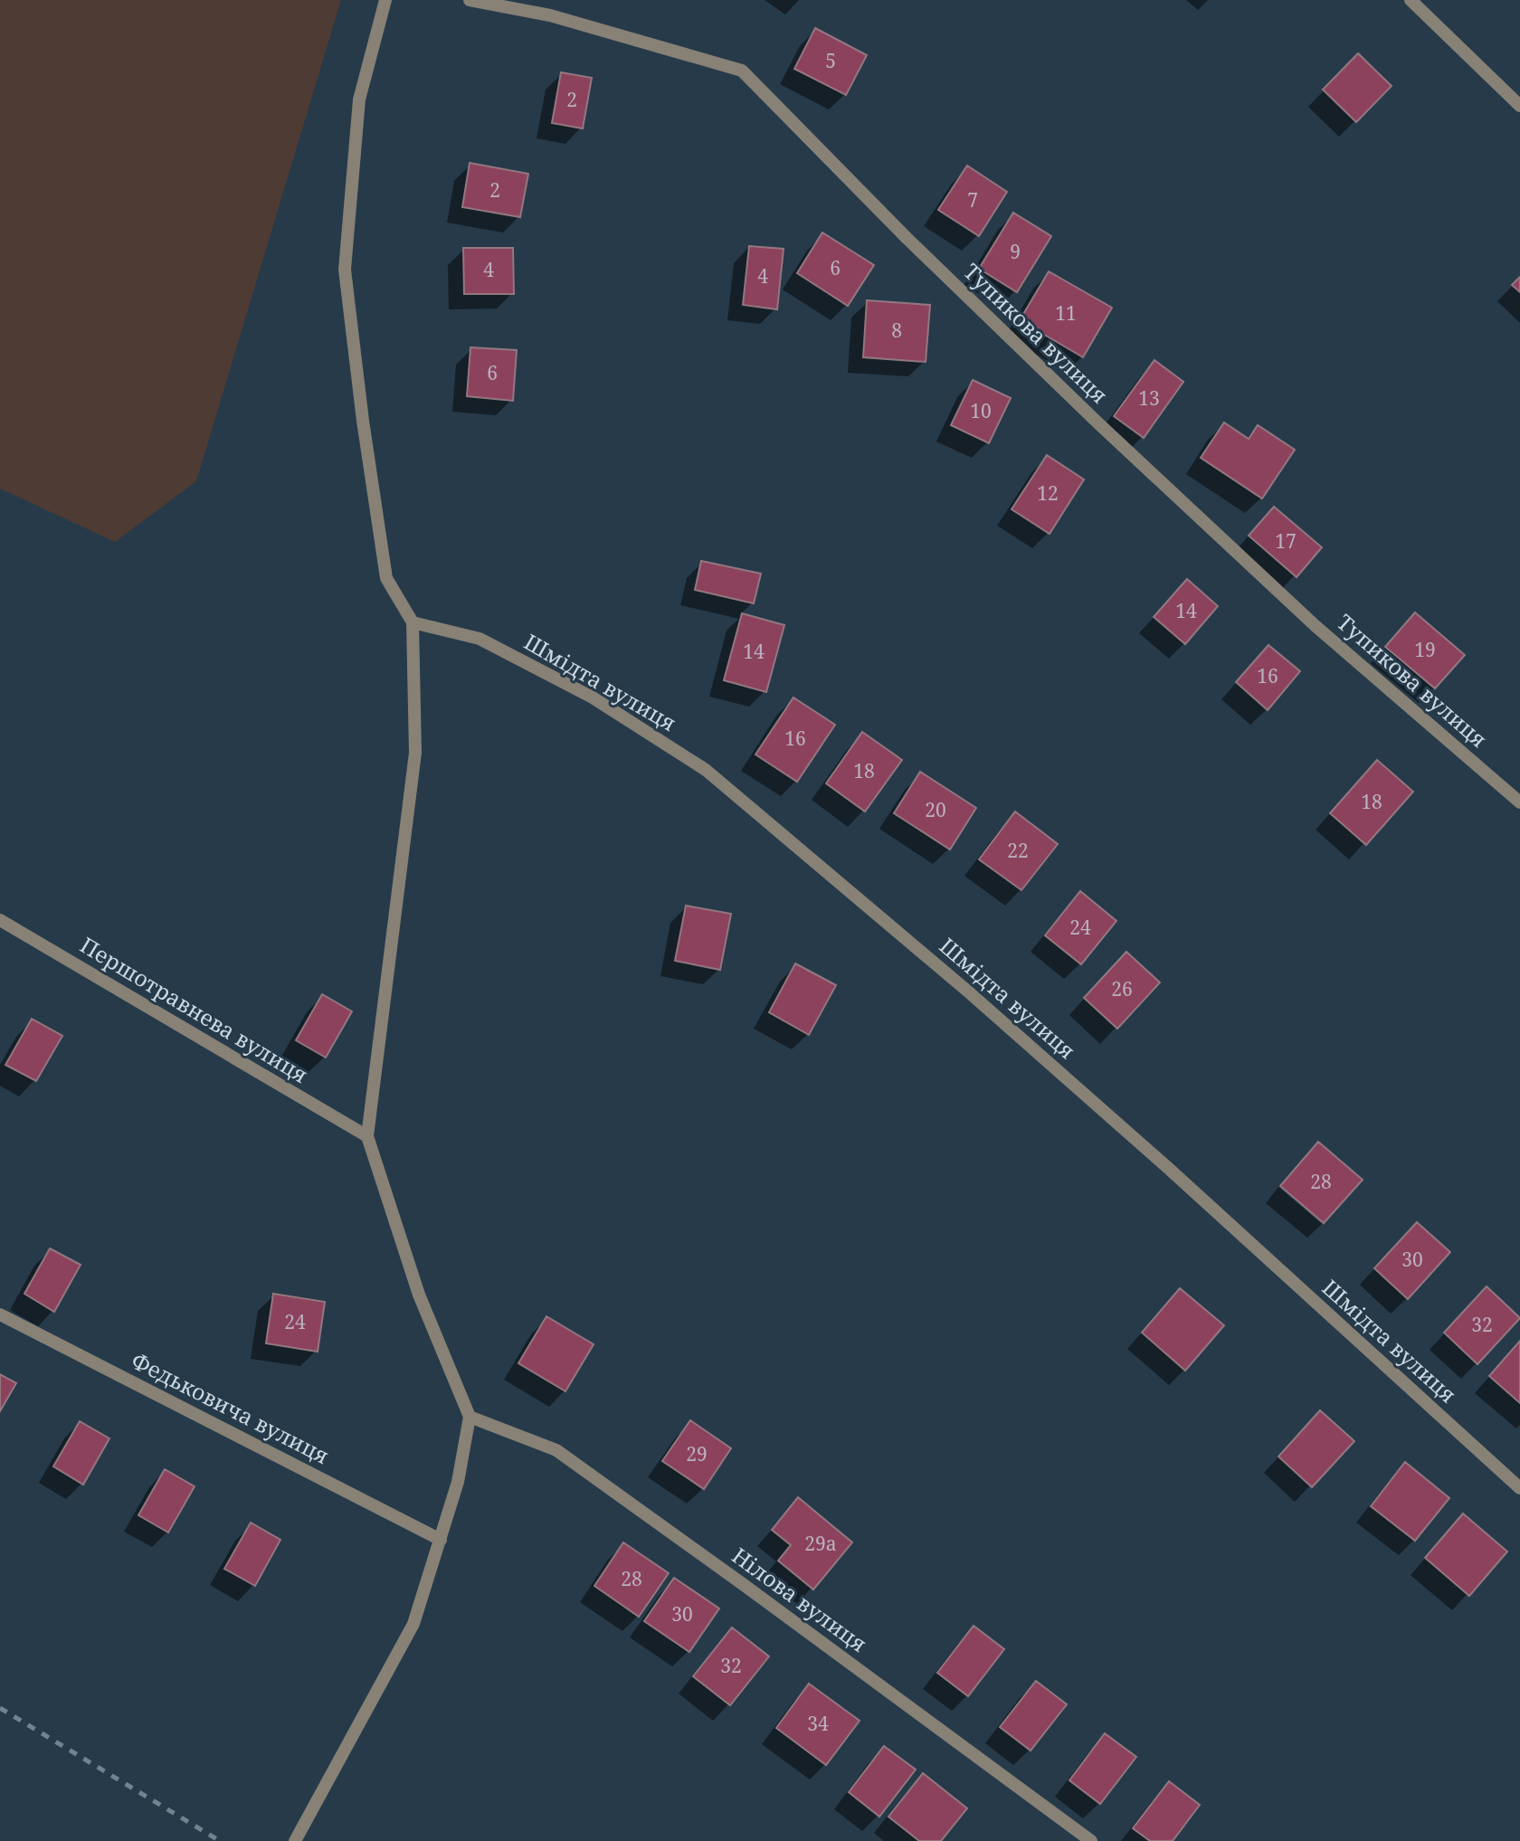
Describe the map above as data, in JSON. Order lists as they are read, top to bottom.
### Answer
{
  "streets": {
    "street": [
      "Тупикова вулиця",
      "Шмідта вулиця",
      "Першотравнева вулиця",
      "Федьковича вулиця",
      "Нілова вулиця"
    ]
  },
  "house_numbers": [
    "5",
    "2",
    "2",
    "7",
    "9",
    "6",
    "4",
    "4",
    "11",
    "8",
    "6",
    "13",
    "10",
    "12",
    "17",
    "14",
    "19",
    "14",
    "16",
    "16",
    "18",
    "18",
    "20",
    "22",
    "24",
    "26",
    "28",
    "30",
    "24",
    "32",
    "29",
    "29а",
    "28",
    "30",
    "32",
    "34"
  ]
}
